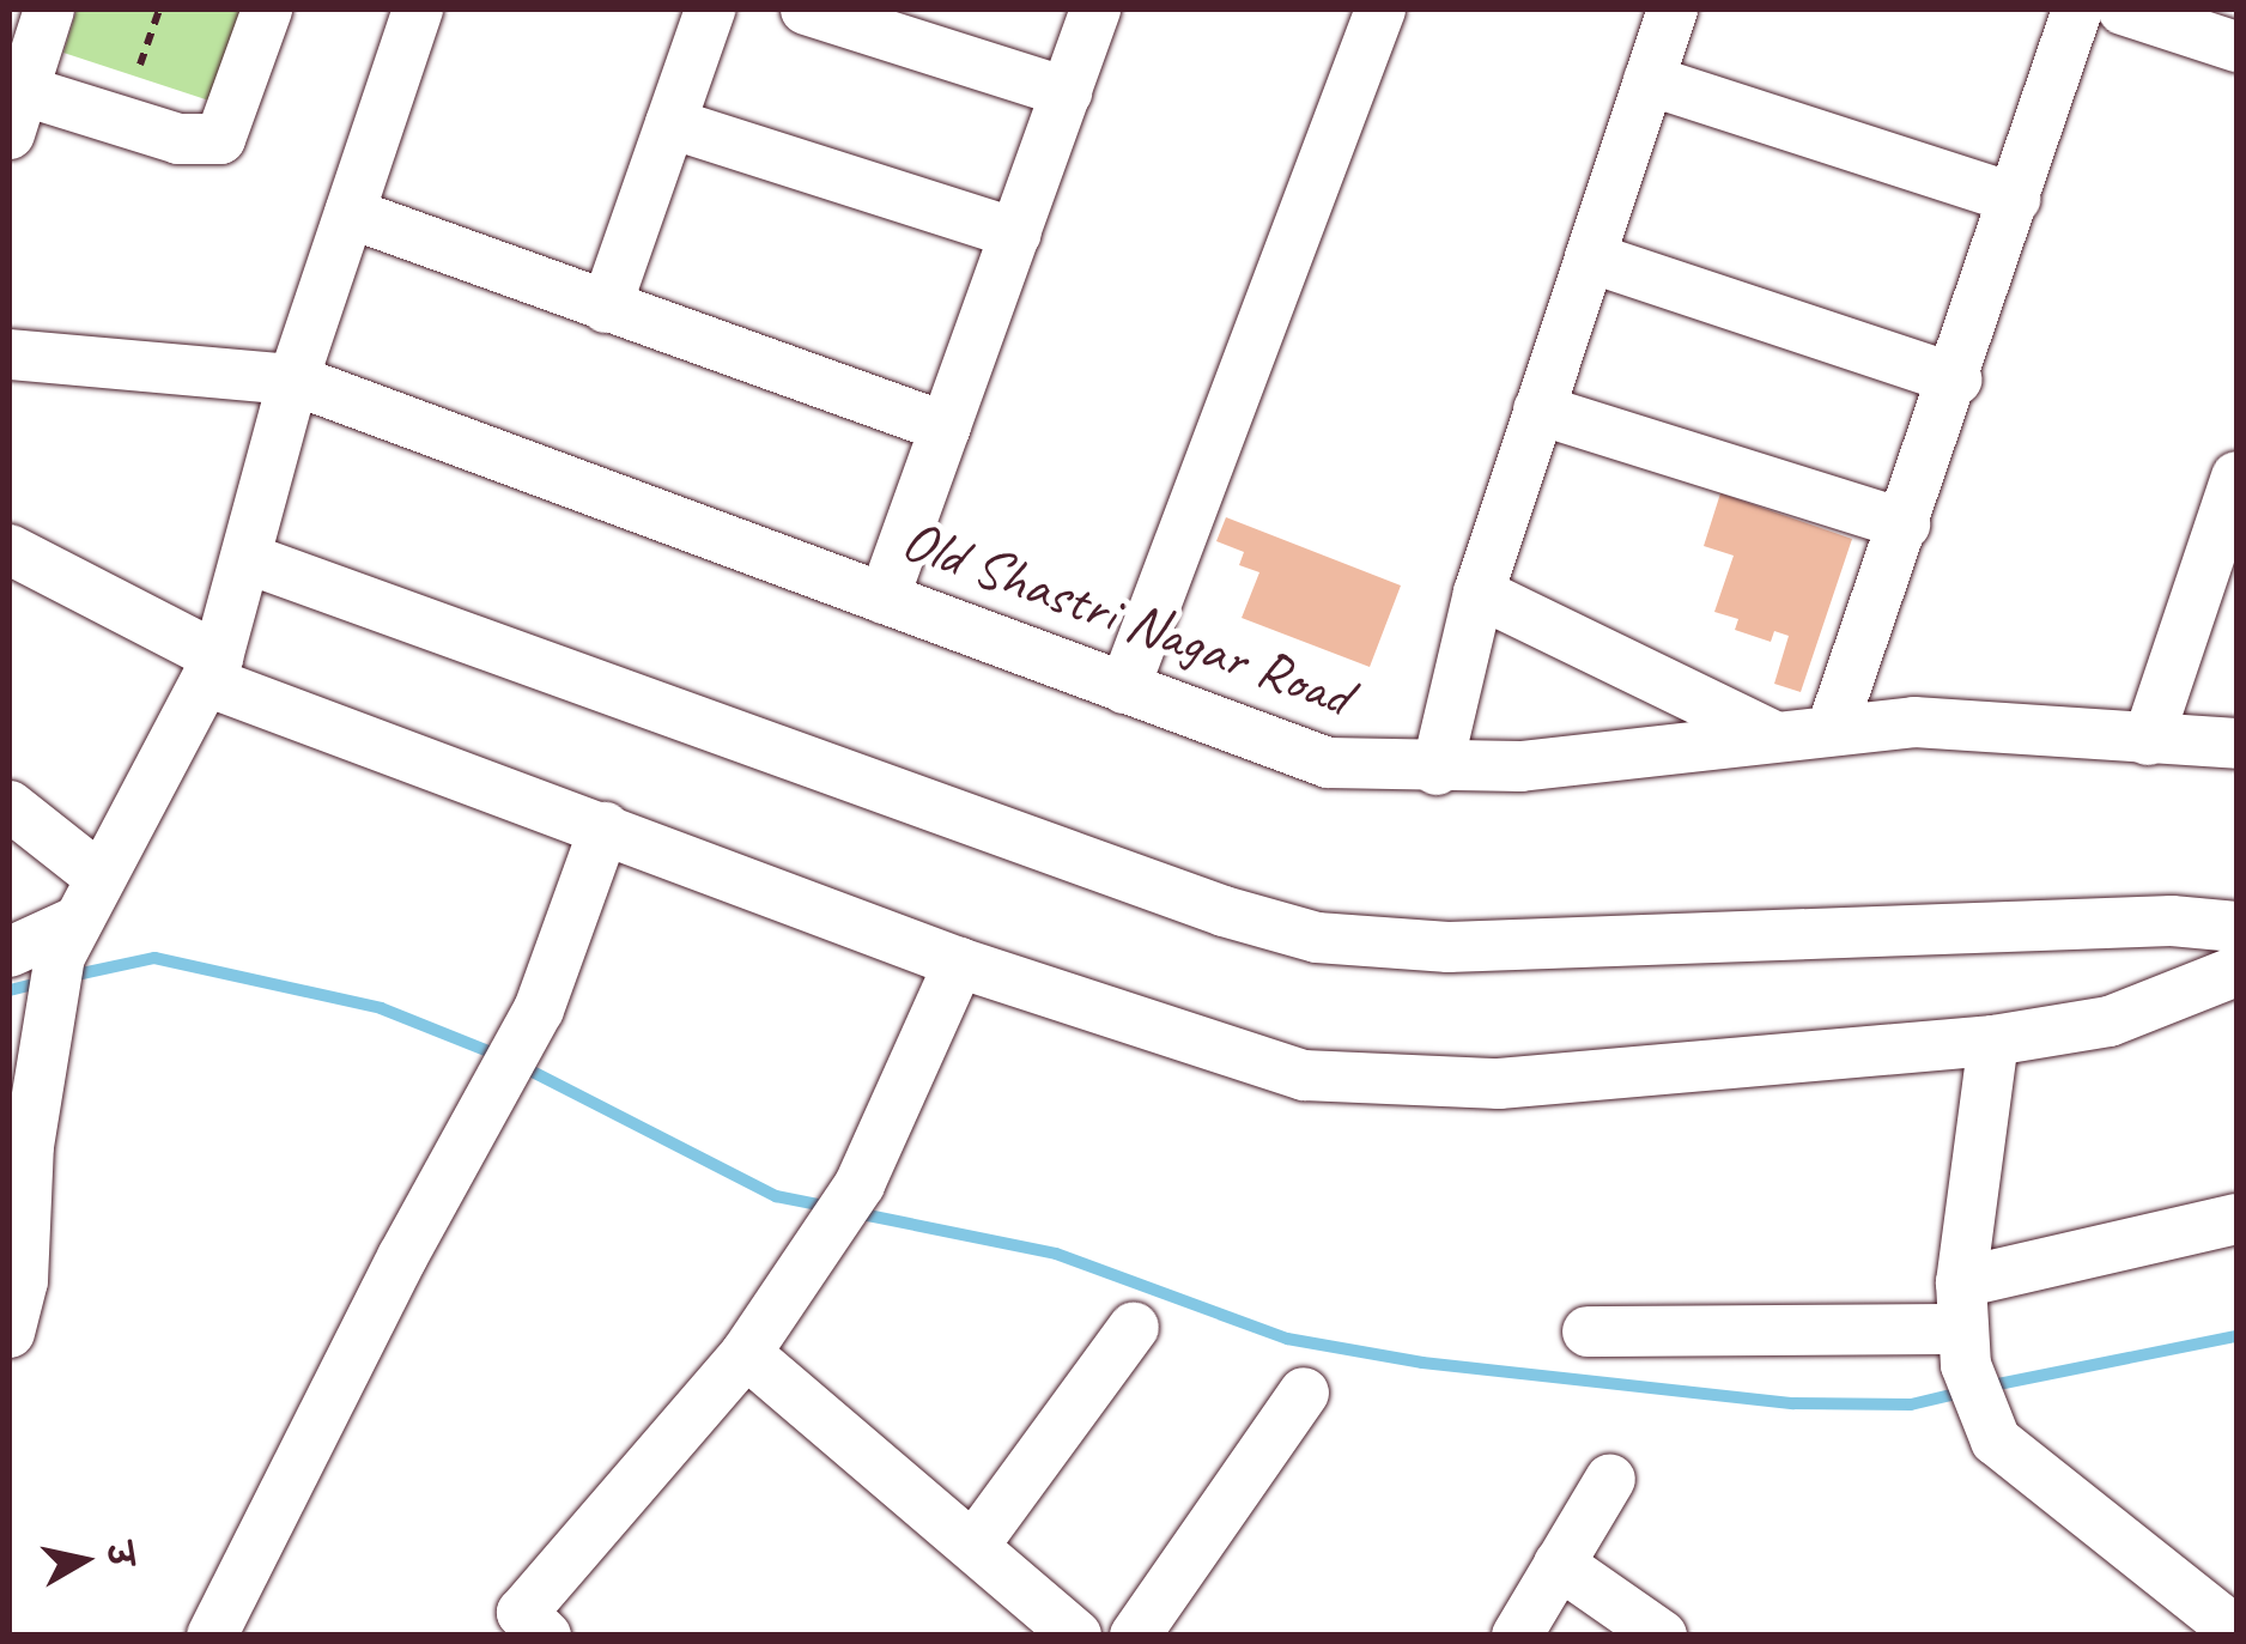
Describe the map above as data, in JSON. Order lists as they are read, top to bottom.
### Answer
{
  "streets": {
    "street": ["Old Shastri Nagar Road"]
  },
  "north": "right"
}
